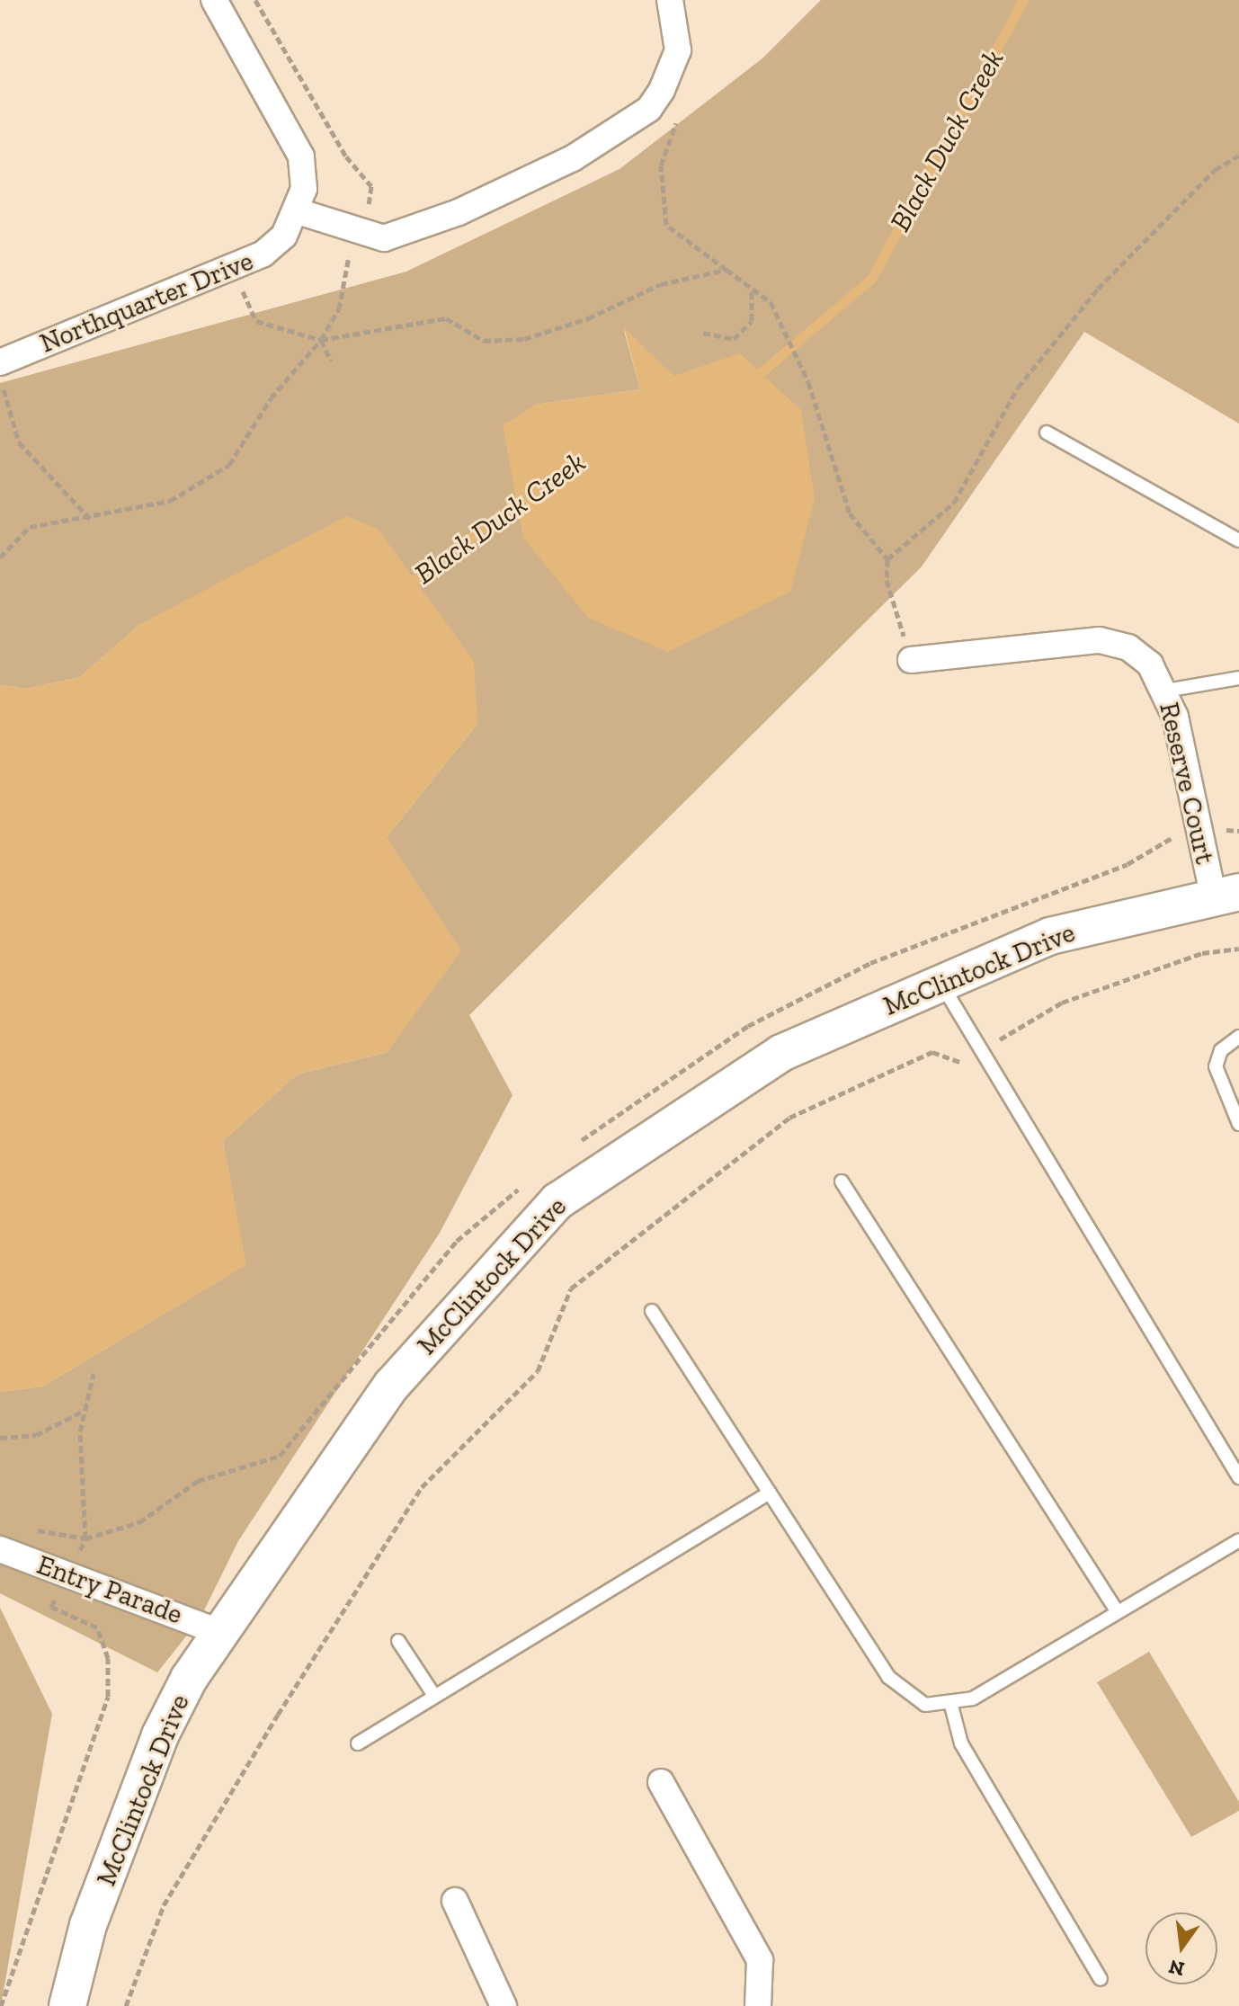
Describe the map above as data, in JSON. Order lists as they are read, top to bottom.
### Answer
{
  "streets": {
    "street": [
      "Northquarter Drive",
      "Reserve Court",
      "McClintock Drive",
      "Entry Parade"
    ]
  },
  "crossings": [
    ["Reserve Court", "McClintock Drive"],
    ["McClintock Drive", "Entry Parade"]
  ],
  "water": ["Black Duck Creek"],
  "north": "bottom"
}
